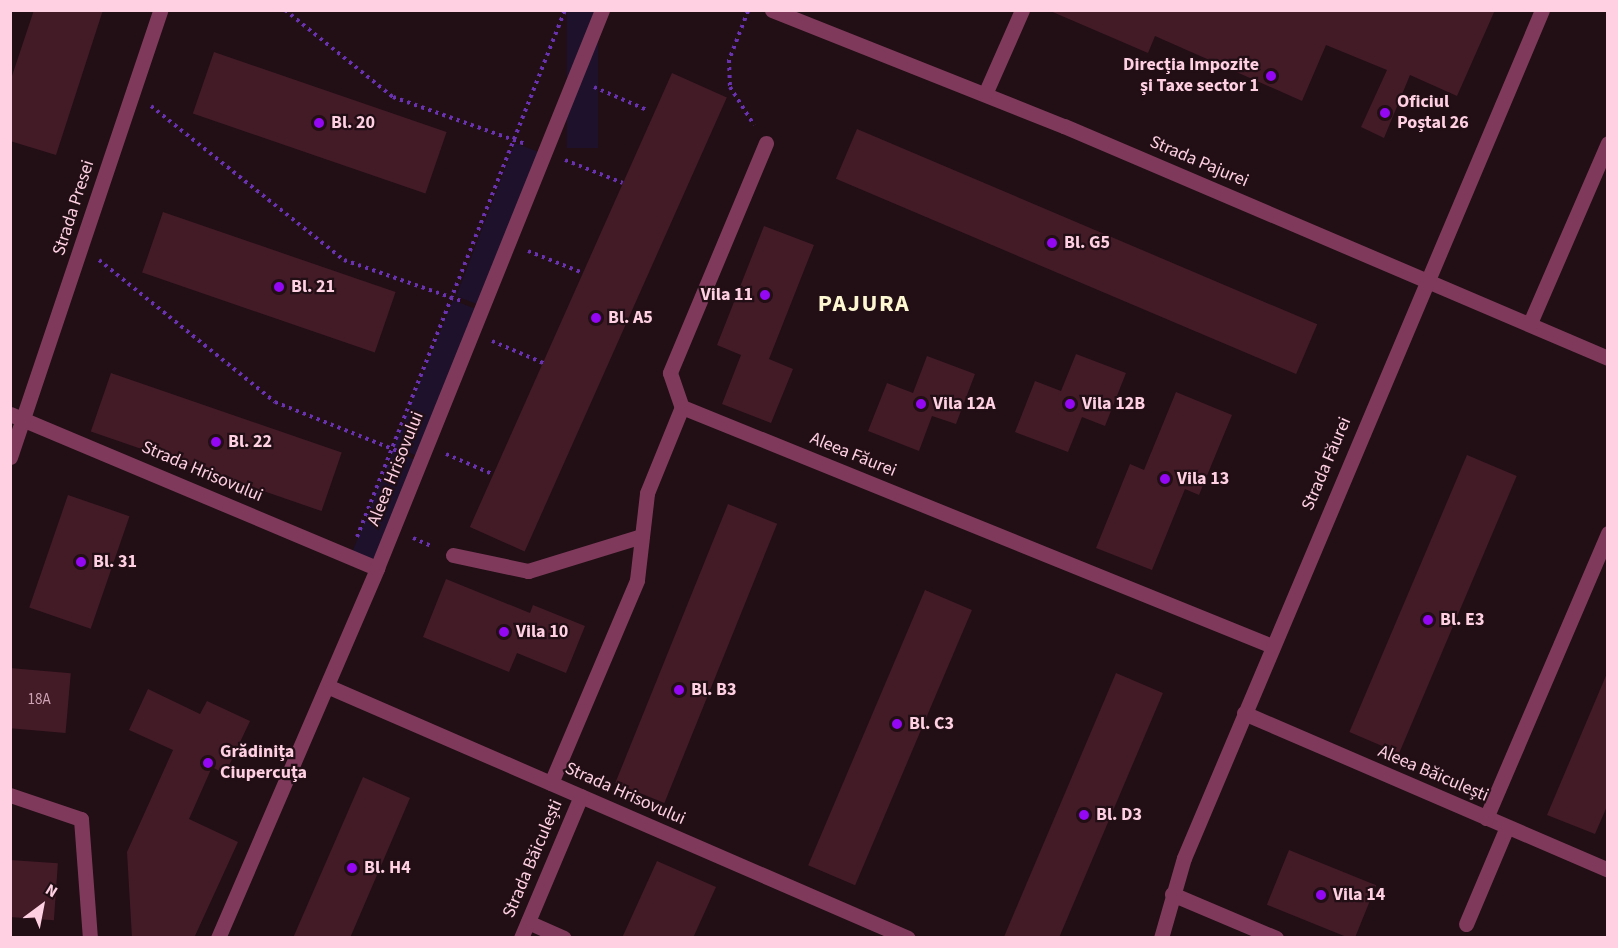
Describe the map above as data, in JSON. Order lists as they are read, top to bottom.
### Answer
{
  "streets": {
    "street": [
      "Strada Pajurei",
      "Strada Presei",
      "Aleea Făurei",
      "Strada Făurei",
      "Aleea Hrisovului",
      "Strada Hrisovului",
      "Aleea Băiculești",
      "Strada Băiculești"
    ]
  },
  "crossings": [
    ["Strada Pajurei", "Strada Făurei"],
    ["Strada Presei", "Strada Hrisovului"],
    ["Aleea Făurei", "Strada Făurei"],
    ["Strada Făurei", "Aleea Băiculești"],
    ["Aleea Hrisovului", "Strada Hrisovului"],
    ["Strada Hrisovului", "Strada Băiculești"]
  ],
  "districts": ["PAJURA"],
  "places": [
    "Direcția Impozite și Taxe sector 1",
    "Oficiul Poștal 26",
    "Bl. 20",
    "Bl. G5",
    "Bl. 21",
    "Vila 11",
    "Bl. A5",
    "Vila 12A",
    "Vila 12B",
    "Bl. 22",
    "Vila 13",
    "Bl. 31",
    "Bl. E3",
    "Vila 10",
    "Bl. B3",
    "Bl. C3",
    "Grădinița Ciupercuța",
    "Bl. D3",
    "Bl. H4",
    "Vila 14"
  ],
  "house_numbers": ["18A"],
  "north": "top right"
}
